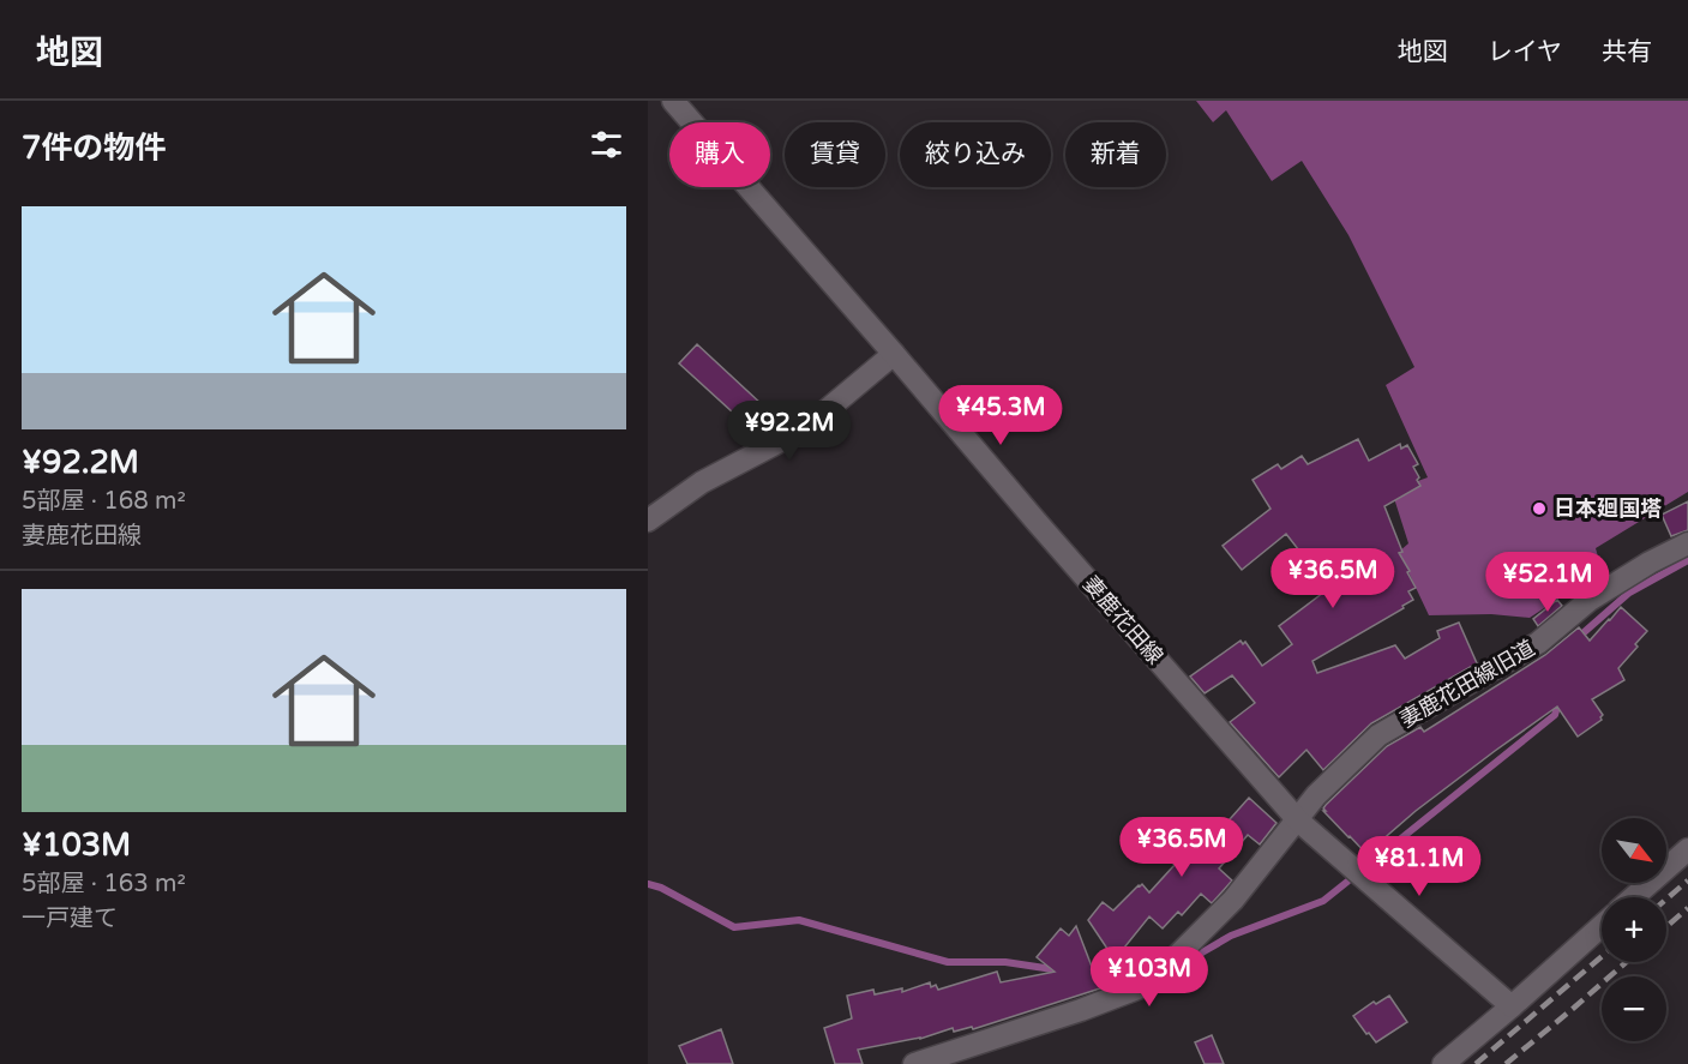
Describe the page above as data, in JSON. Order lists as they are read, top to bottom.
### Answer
{
  "streets": {
    "main road": ["妻鹿花田線", "妻鹿花田線旧道"]
  },
  "crossings": [
    ["妻鹿花田線", "妻鹿花田線旧道"]
  ],
  "places": ["日本廻国塔"],
  "north": "bottom right",
  "page": {
    "header": "地図",
    "nav": ["地図", "レイヤ", "共有"],
    "heading": "7件の物件",
    "chip": [
      "購入",
      "賃貸",
      "絞り込み",
      "新着"
    ],
    "list": [
      {
        "name": "¥92.2M",
        "note": "5部屋 · 168 m² · 妻鹿花田線"
      },
      {
        "name": "¥103M",
        "note": "5部屋 · 163 m² · 一戸建て"
      }
    ],
    "price": [
      "¥45.3M",
      "¥92.2M",
      "¥36.5M",
      "¥52.1M",
      "¥36.5M",
      "¥81.1M",
      "¥103M"
    ],
    "map_buttons": ["+", "−"]
  }
}
